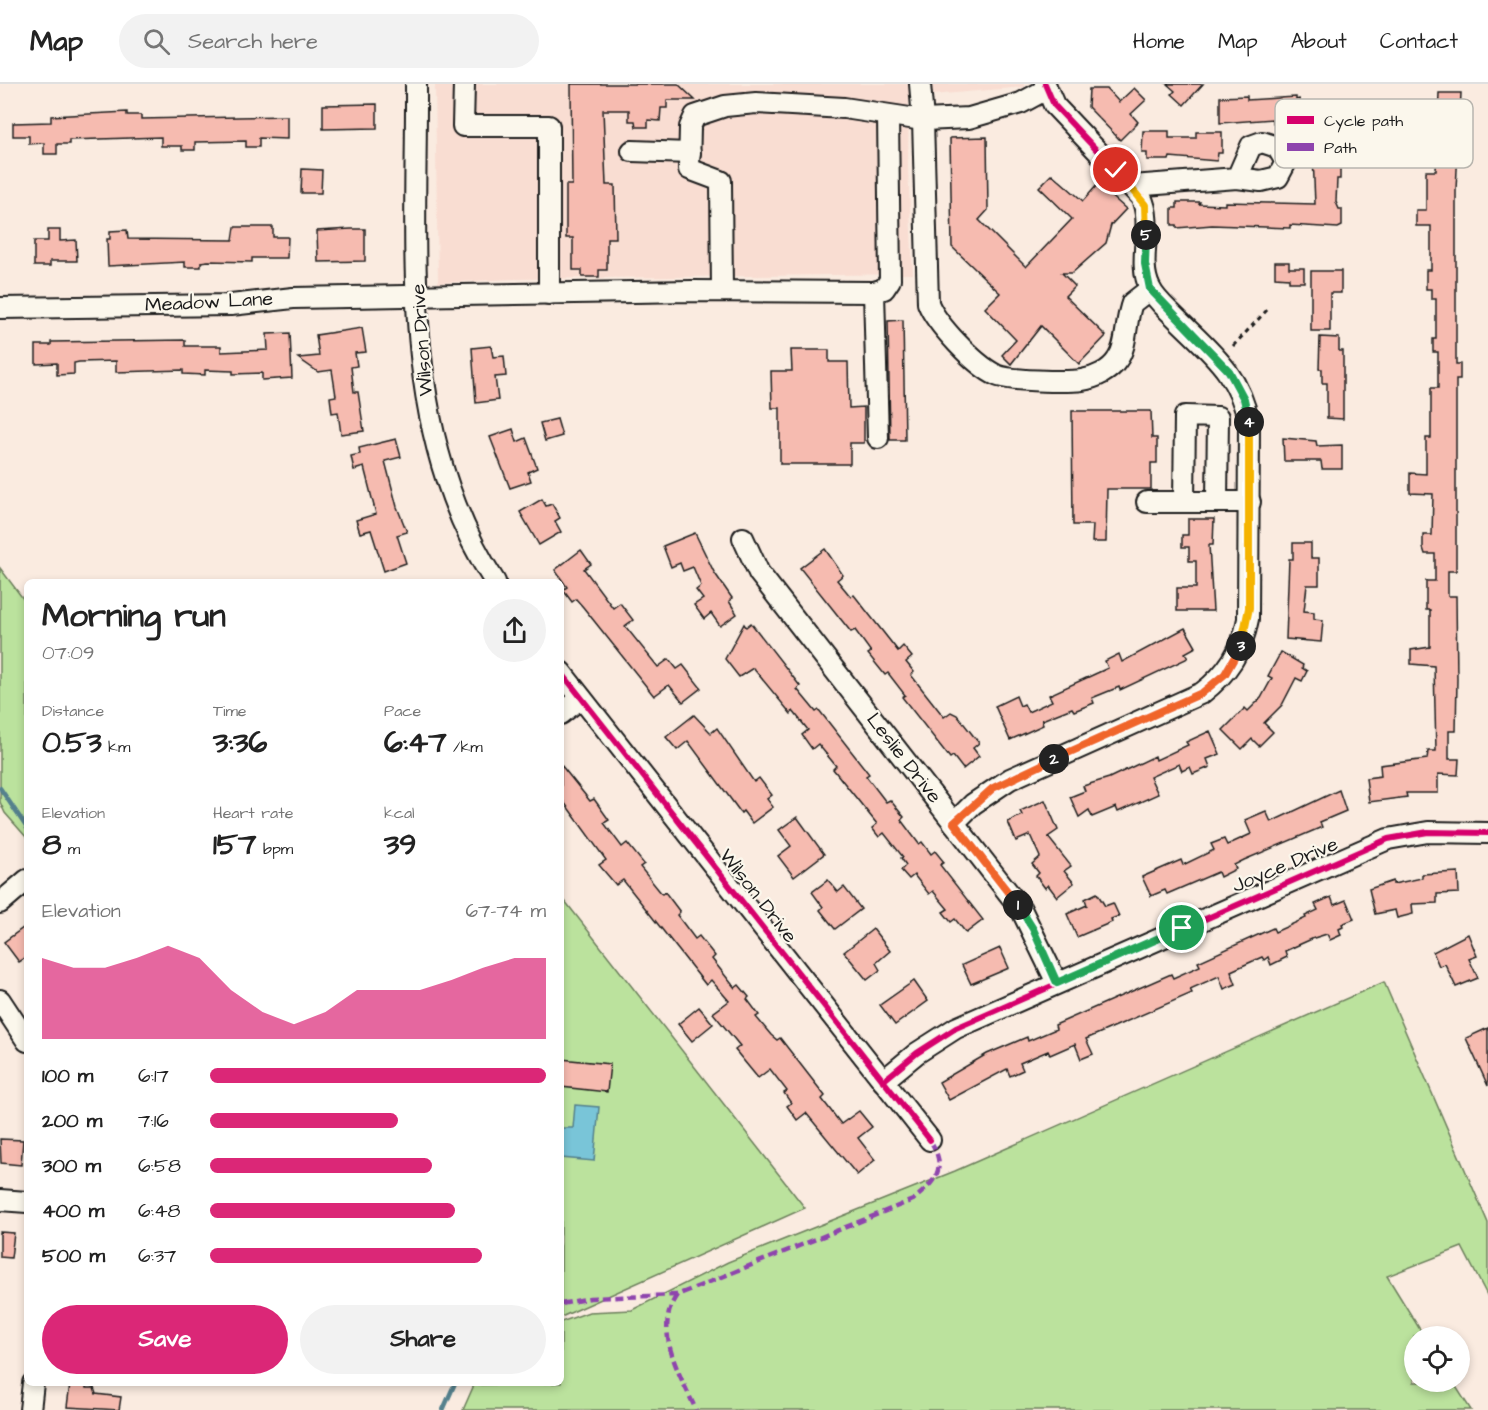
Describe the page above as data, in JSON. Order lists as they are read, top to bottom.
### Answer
{
  "streets": {
    "street": [
      "Meadow Lane",
      "Wilson Drive",
      "Leslie Drive",
      "Joyce Drive"
    ]
  },
  "crossings": [
    ["Meadow Lane", "Wilson Drive"],
    ["Wilson Drive", "Joyce Drive"],
    ["Leslie Drive", "Joyce Drive"]
  ],
  "legend": ["Cycle path", "Path"],
  "page": {
    "header": "Map",
    "search": "Search here",
    "nav": [
      "Home",
      "Map",
      "About",
      "Contact"
    ],
    "pins": [
      "5",
      "4",
      "3",
      "2",
      "1"
    ],
    "heading": ["Morning run", "07:09"],
    "stats": [
      ["Distance", "0.53 km"],
      ["Time", "3:36"],
      ["Pace", "6:47 /km"],
      ["Elevation", "8 m"],
      ["Heart rate", "157 bpm"],
      ["kcal", "39"]
    ],
    "chart": ["Elevation", "67–74 m"],
    "list": [
      {
        "name": "100 m",
        "note": "6:17"
      },
      {
        "name": "200 m",
        "note": "7:16"
      },
      {
        "name": "300 m",
        "note": "6:58"
      },
      {
        "name": "400 m",
        "note": "6:48"
      },
      {
        "name": "500 m",
        "note": "6:37"
      }
    ],
    "buttons": ["Save", "Share"]
  }
}
